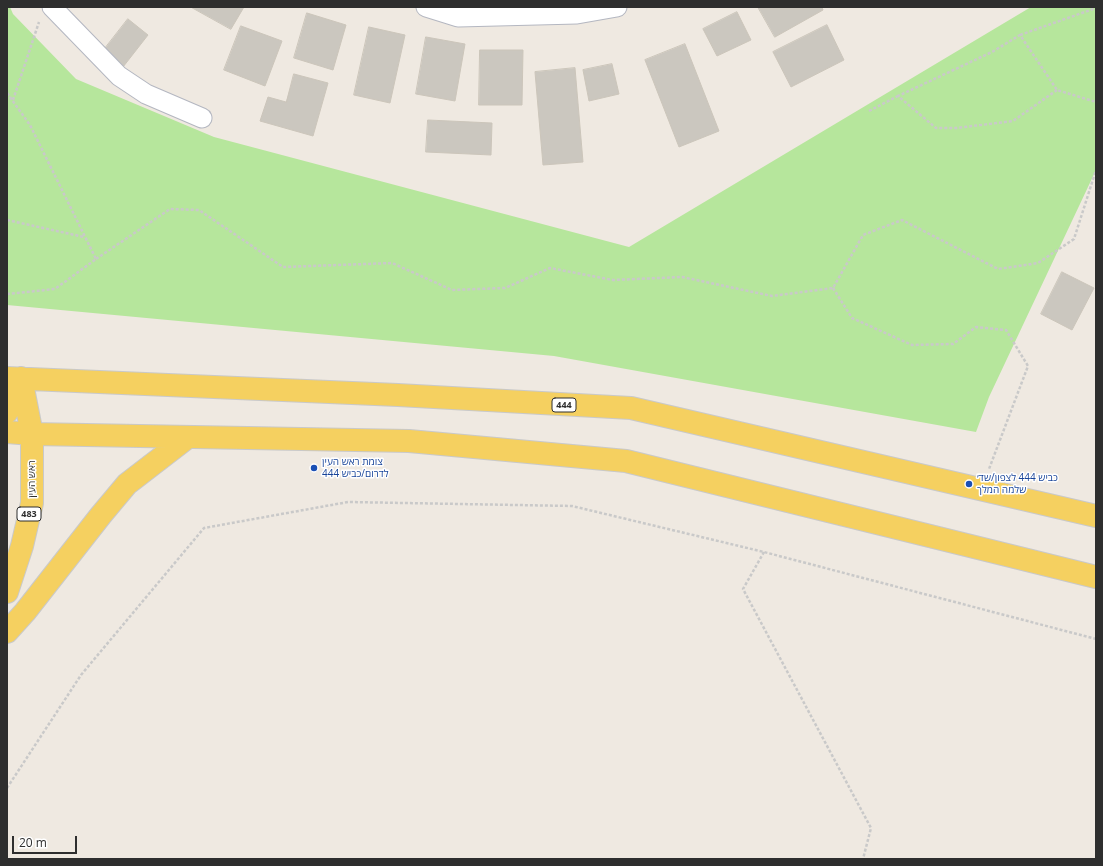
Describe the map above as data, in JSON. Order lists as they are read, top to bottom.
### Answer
{
  "streets": {
    "main road": ["444", "ראש העין", "483"]
  },
  "crossings": [
    ["444", "483"],
    ["ראש העין", "483"]
  ],
  "places": ["צומת ראש העין לדרום/כביש 444", "כביש 444 לצפון/שד׳ שלמה המלך"],
  "scale_bar": "20 m"
}
